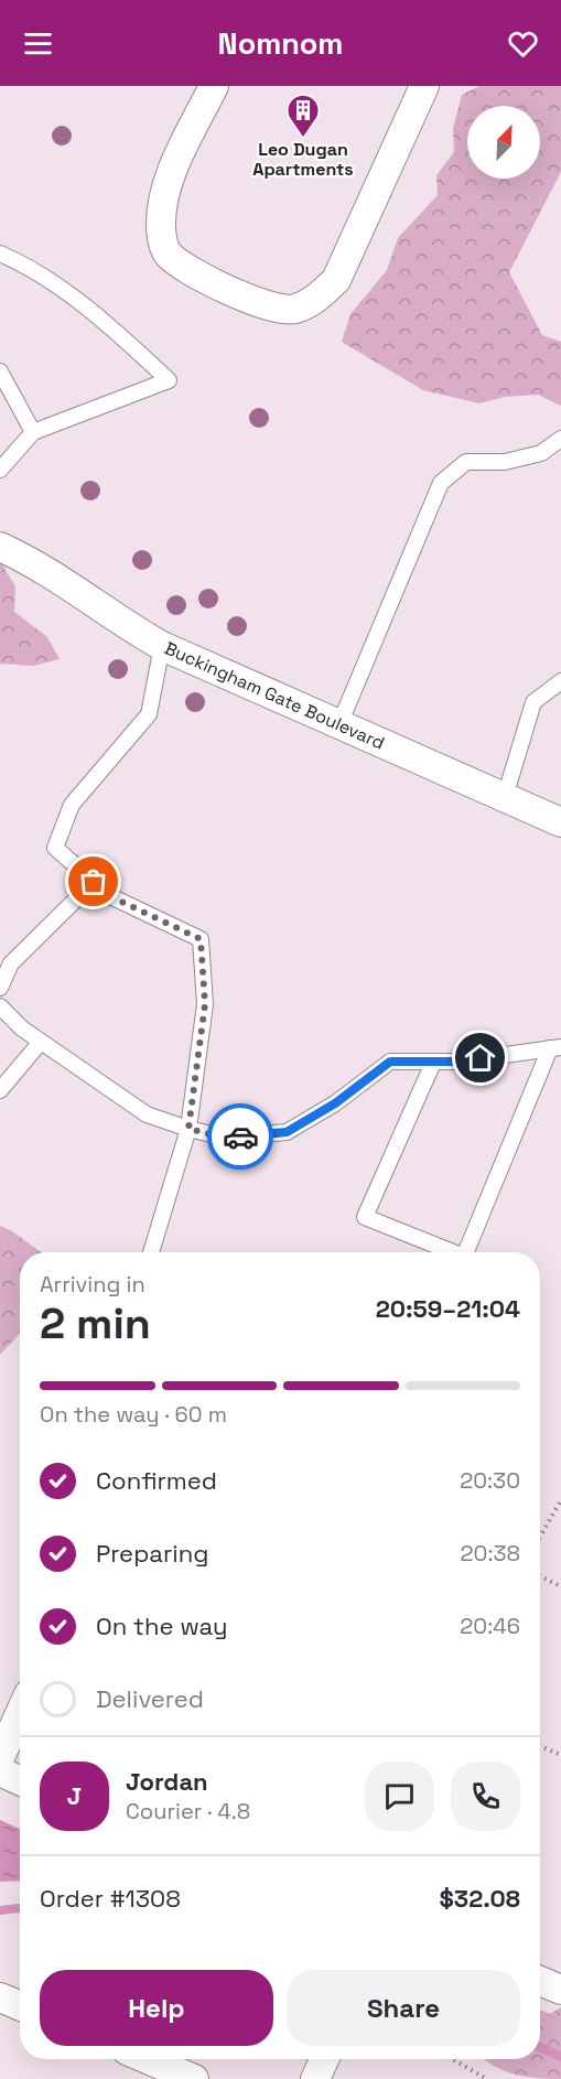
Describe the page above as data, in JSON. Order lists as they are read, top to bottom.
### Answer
{
  "streets": {
    "street": ["Buckingham Gate Boulevard"]
  },
  "places": {
    "building": ["Leo Dugan Apartments"]
  },
  "north": "top right",
  "page": {
    "header": "Nomnom",
    "heading": ["2 min", "Arriving in", "20:59–21:04"],
    "panel": [
      "Jordan",
      "Courier · 4.8",
      "Order #1308",
      "$32.08"
    ],
    "bar": "On the way · 60 m",
    "list": [
      ["Confirmed", "20:30"],
      ["Preparing", "20:38"],
      ["On the way", "20:46"],
      "Delivered"
    ],
    "round": "J",
    "buttons": ["Help", "Share"]
  }
}
